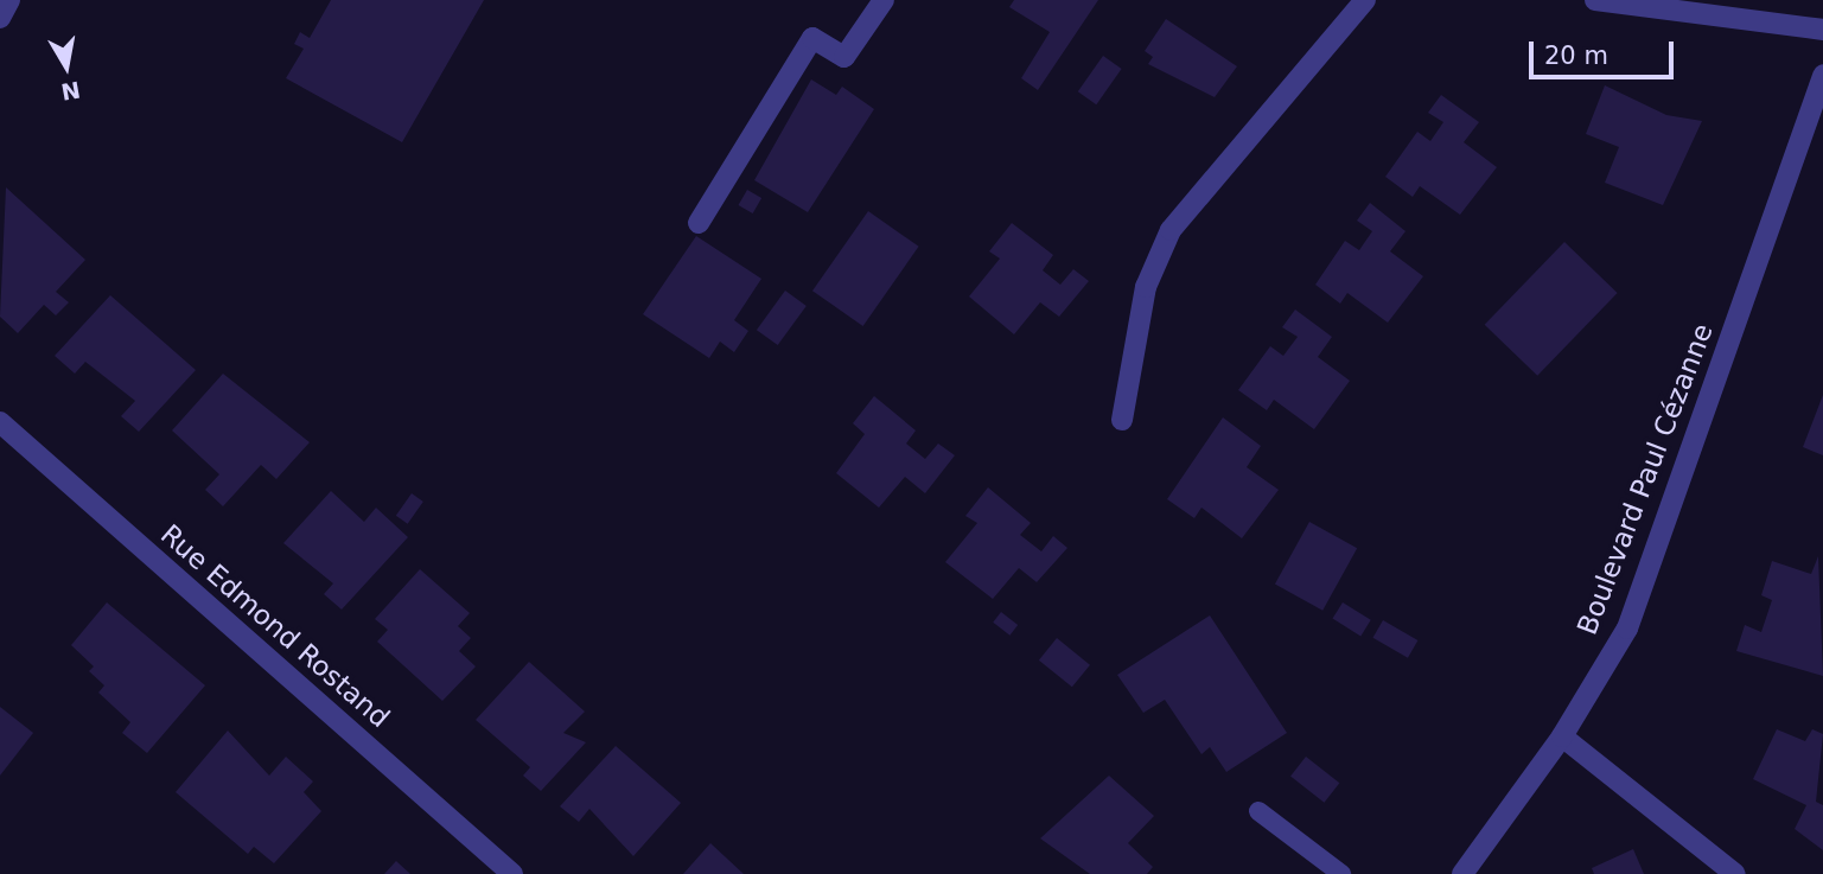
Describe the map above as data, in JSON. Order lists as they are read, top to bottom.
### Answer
{
  "streets": {
    "street": ["Boulevard Paul Cézanne", "Rue Edmond Rostand"]
  },
  "scale_bar": "20 m",
  "north": "bottom"
}
